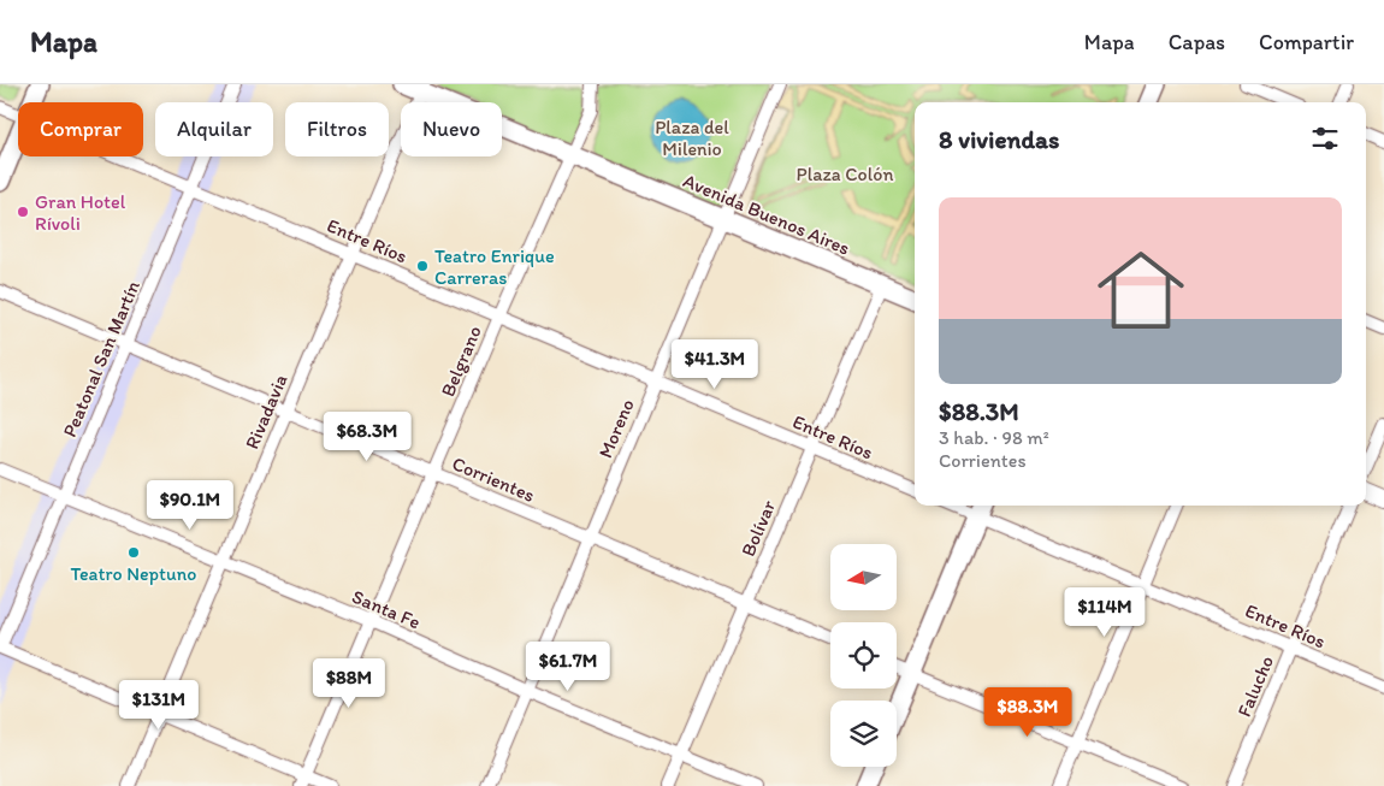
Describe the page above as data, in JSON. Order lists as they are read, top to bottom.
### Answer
{
  "streets": {
    "main road": ["Avenida Buenos Aires"],
    "street": [
      "Entre Ríos",
      "Peatonal San Martín",
      "Belgrano",
      "Rivadavia",
      "Moreno",
      "Corrientes",
      "Bolívar",
      "Santa Fe",
      "Falucho"
    ]
  },
  "crossings": [
    ["Avenida Buenos Aires", "Belgrano"],
    ["Avenida Buenos Aires", "Rivadavia"],
    ["Avenida Buenos Aires", "Moreno"],
    ["Avenida Buenos Aires", "Bolívar"],
    ["Entre Ríos", "Peatonal San Martín"],
    ["Entre Ríos", "Belgrano"],
    ["Entre Ríos", "Rivadavia"],
    ["Entre Ríos", "Moreno"],
    ["Entre Ríos", "Bolívar"],
    ["Entre Ríos", "Falucho"],
    ["Peatonal San Martín", "Corrientes"],
    ["Peatonal San Martín", "Santa Fe"],
    ["Belgrano", "Corrientes"],
    ["Belgrano", "Santa Fe"],
    ["Rivadavia", "Corrientes"],
    ["Rivadavia", "Santa Fe"],
    ["Moreno", "Corrientes"],
    ["Moreno", "Santa Fe"],
    ["Corrientes", "Bolívar"],
    ["Bolívar", "Santa Fe"]
  ],
  "parks": ["Plaza del Milenio", "Plaza Colón"],
  "places": ["Gran Hotel Rívoli", "Teatro Enrique Carreras", "Teatro Neptuno"],
  "north": "left",
  "page": {
    "header": "Mapa",
    "nav": ["Mapa", "Capas", "Compartir"],
    "chip": [
      "Comprar",
      "Alquilar",
      "Filtros",
      "Nuevo"
    ],
    "heading": "8 viviendas",
    "list": [
      {
        "name": "$88.3M",
        "note": "3 hab. · 98 m² · Corrientes"
      }
    ],
    "price": [
      "$41.3M",
      "$68.3M",
      "$90.1M",
      "$114M",
      "$61.7M",
      "$88M",
      "$131M",
      "$88.3M"
    ]
  }
}
